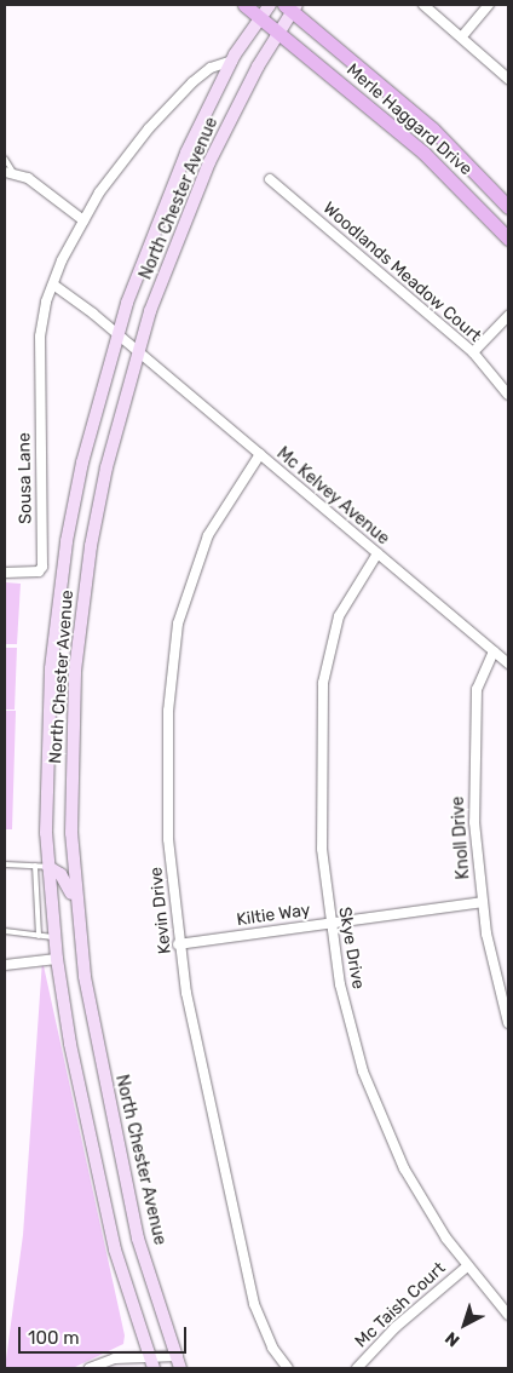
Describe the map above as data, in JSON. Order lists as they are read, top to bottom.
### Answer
{
  "streets": {
    "main road": ["Merle Haggard Drive", "North Chester Avenue"],
    "street": [
      "Woodlands Meadow Court",
      "Sousa Lane",
      "Mc Kelvey Avenue",
      "Knoll Drive",
      "Kevin Drive",
      "Kiltie Way",
      "Skye Drive",
      "Mc Taish Court"
    ]
  },
  "crossings": [
    ["Merle Haggard Drive", "North Chester Avenue"],
    ["North Chester Avenue", "Mc Kelvey Avenue"],
    ["Sousa Lane", "Mc Kelvey Avenue"],
    ["Mc Kelvey Avenue", "Knoll Drive"],
    ["Mc Kelvey Avenue", "Kevin Drive"],
    ["Mc Kelvey Avenue", "Skye Drive"],
    ["Knoll Drive", "Kiltie Way"],
    ["Kevin Drive", "Kiltie Way"],
    ["Kiltie Way", "Skye Drive"],
    ["Skye Drive", "Mc Taish Court"]
  ],
  "scale_bar": "100 m",
  "north": "bottom left"
}
